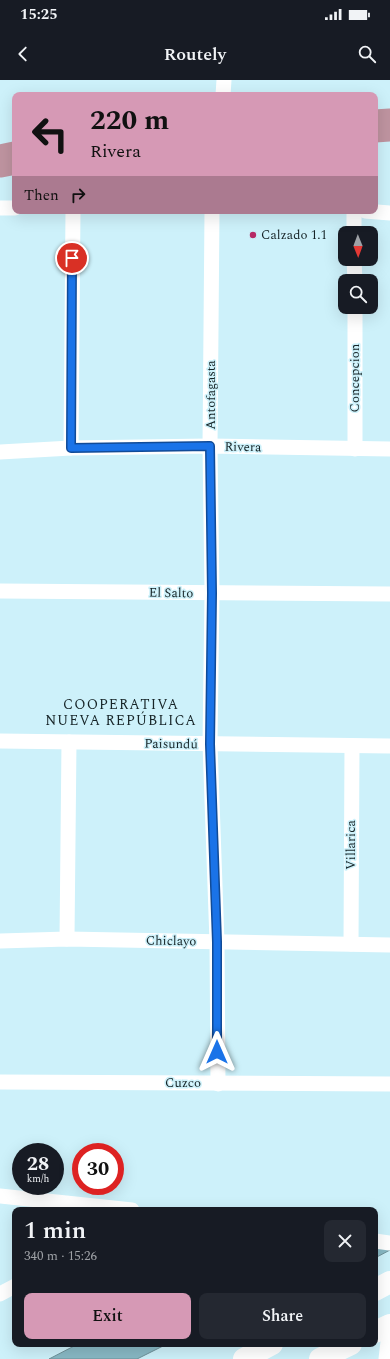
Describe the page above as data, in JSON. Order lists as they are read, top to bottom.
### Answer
{
  "streets": {
    "street": [
      "Concepcion",
      "Antofagasta",
      "Rivera",
      "El Salto",
      "Paisundú",
      "Villarica",
      "Chiclayo",
      "Cuzco"
    ]
  },
  "crossings": [
    ["Concepcion", "Rivera"],
    ["Antofagasta", "Rivera"],
    ["Antofagasta", "El Salto"],
    ["Antofagasta", "Paisundú"],
    ["Antofagasta", "Chiclayo"],
    ["Antofagasta", "Cuzco"],
    ["Paisundú", "Villarica"],
    ["Villarica", "Chiclayo"]
  ],
  "districts": ["COOPERATIVA NUEVA REPÚBLICA"],
  "places": ["Calzado 1.1"],
  "north": "bottom",
  "page": {
    "status": "15:25",
    "header": "Routely",
    "turn": ["220 m", "Rivera"],
    "then": "Then",
    "speed": "28 km/h",
    "limit": "30",
    "heading": ["1 min", "340 m · 15:26"],
    "buttons": ["Exit", "Share"]
  }
}
